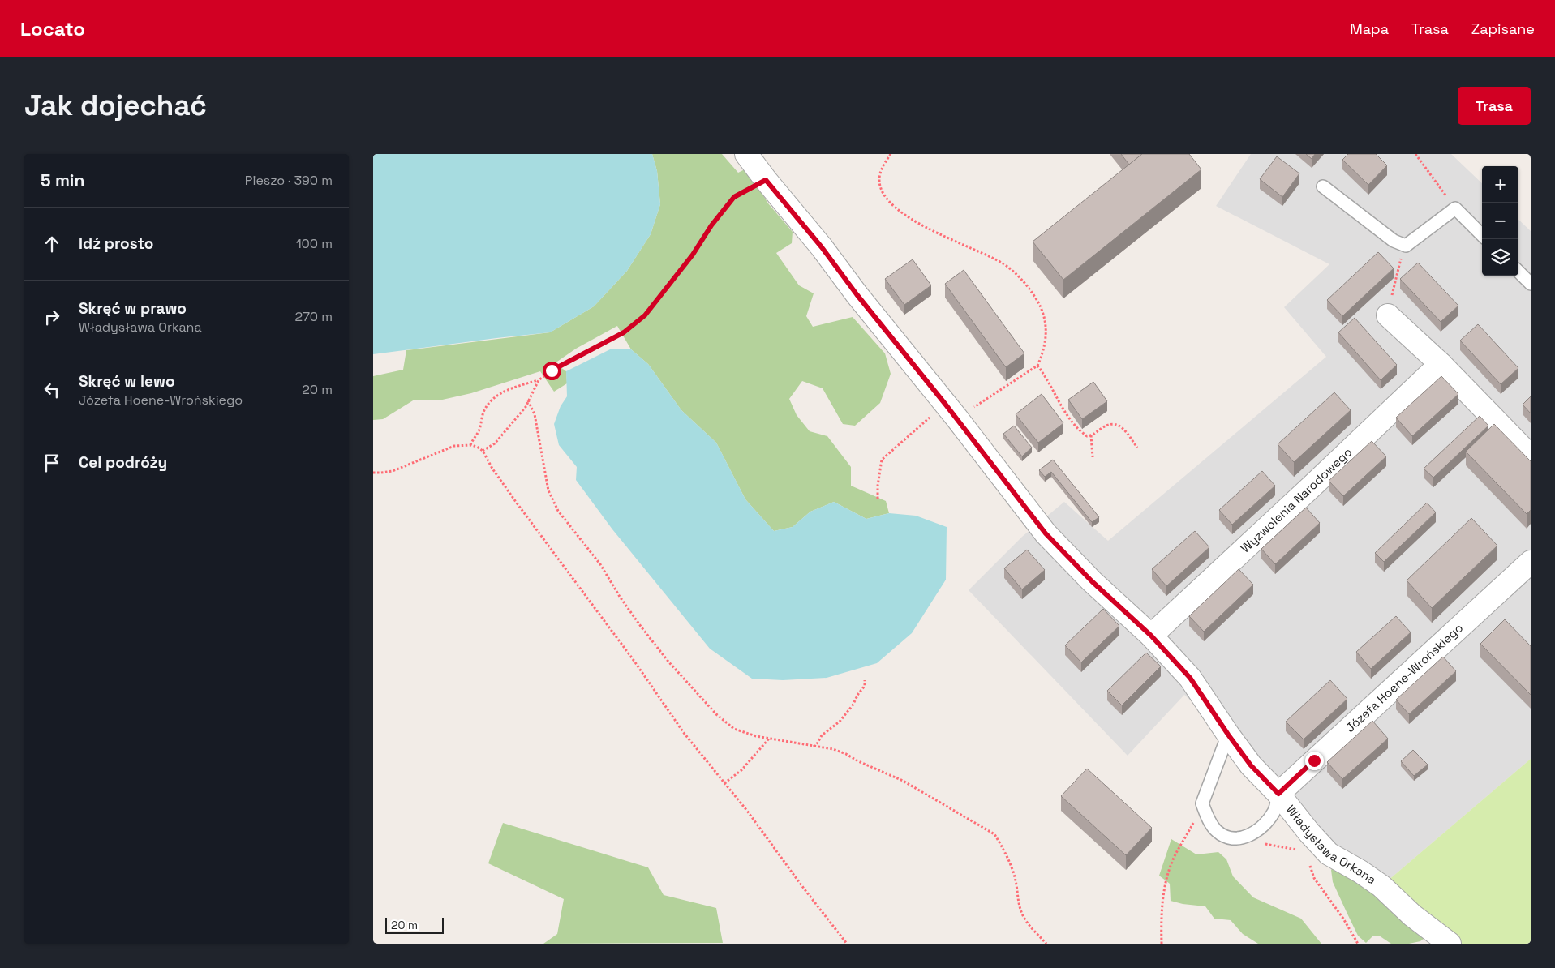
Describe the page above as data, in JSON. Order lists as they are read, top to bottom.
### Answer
{
  "streets": {
    "street": ["Wyzwolenia Narodowego", "Józefa Hoene-Wrońskiego", "Władysława Orkana"]
  },
  "crossings": [
    ["Wyzwolenia Narodowego", "Władysława Orkana"],
    ["Józefa Hoene-Wrońskiego", "Władysława Orkana"]
  ],
  "scale_bar": "20 m",
  "page": {
    "header": "Locato",
    "nav": ["Mapa", "Trasa", "Zapisane"],
    "buttons": "Trasa",
    "title": "Jak dojechać",
    "heading": ["5 min", "Pieszo · 390 m"],
    "map_buttons": ["+", "−"],
    "list": [
      ["Idź prosto", "100 m"],
      ["Skręć w prawo", "Władysława Orkana", "270 m"],
      ["Skręć w lewo", "Józefa Hoene-Wrońskiego", "20 m"],
      "Cel podróży"
    ],
    "scale": "20 m"
  }
}
